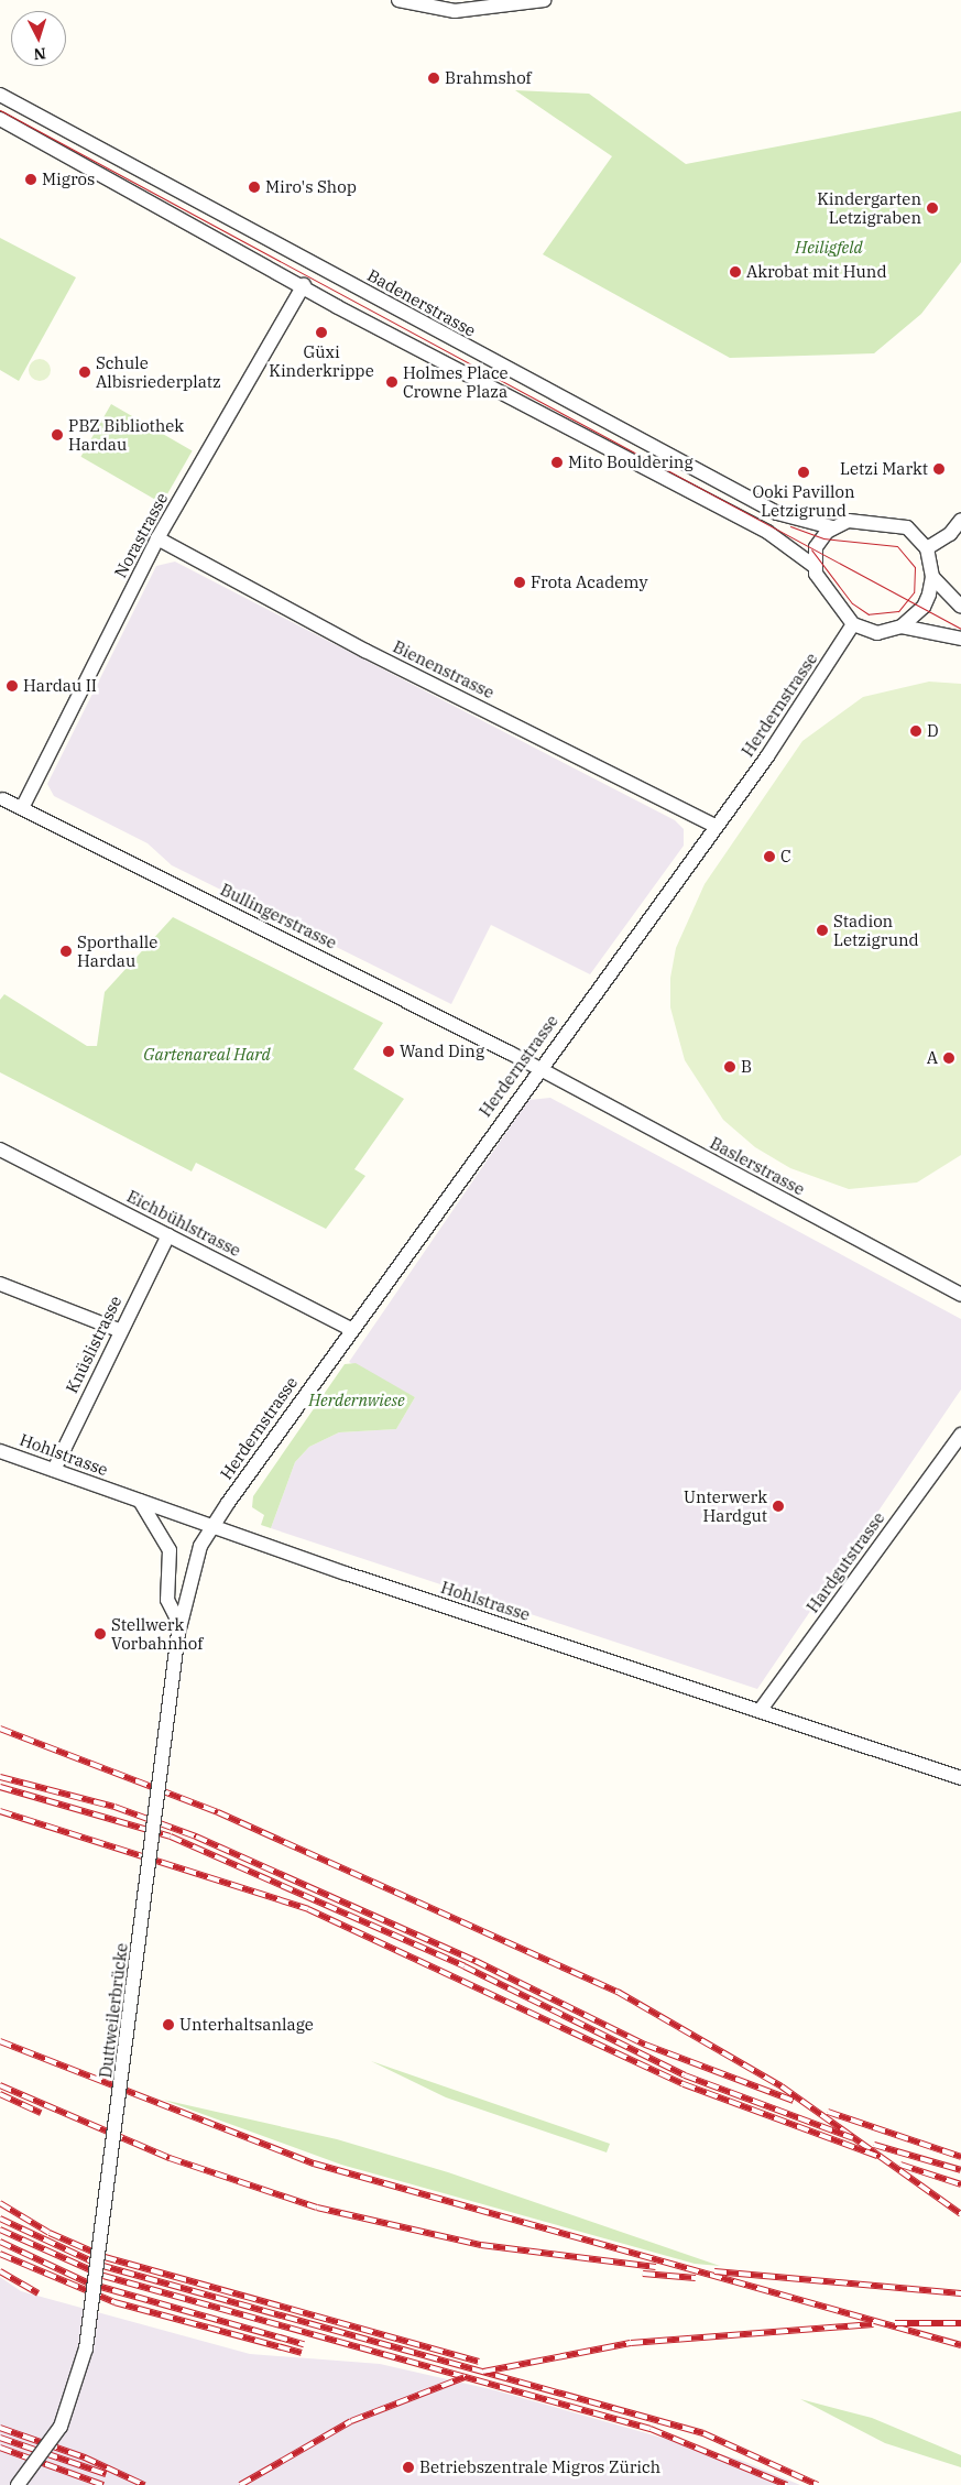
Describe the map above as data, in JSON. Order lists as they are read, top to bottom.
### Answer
{
  "streets": {
    "street": [
      "Badenerstrasse",
      "Norastrasse",
      "Bienenstrasse",
      "Herdernstrasse",
      "Bullingerstrasse",
      "Baslerstrasse",
      "Eichbühlstrasse",
      "Knüslistrasse",
      "Hohlstrasse",
      "Hardgutstrasse",
      "Duttweilerbrücke"
    ]
  },
  "crossings": [
    ["Badenerstrasse", "Herdernstrasse"],
    ["Norastrasse", "Bienenstrasse"],
    ["Norastrasse", "Bullingerstrasse"],
    ["Bienenstrasse", "Herdernstrasse"],
    ["Herdernstrasse", "Bullingerstrasse"],
    ["Herdernstrasse", "Baslerstrasse"],
    ["Herdernstrasse", "Eichbühlstrasse"],
    ["Herdernstrasse", "Hohlstrasse"],
    ["Herdernstrasse", "Duttweilerbrücke"],
    ["Bullingerstrasse", "Baslerstrasse"],
    ["Eichbühlstrasse", "Knüslistrasse"],
    ["Knüslistrasse", "Hohlstrasse"],
    ["Hohlstrasse", "Hardgutstrasse"],
    ["Hohlstrasse", "Duttweilerbrücke"]
  ],
  "parks": ["Heiligfeld", "Gartenareal Hard", "Herdernwiese"],
  "places": [
    "Brahmshof",
    "Migros",
    "Miro's Shop",
    "Kindergarten Letzigraben",
    "Akrobat mit Hund",
    "Güxi Kinderkrippe",
    "Schule Albisriederplatz",
    "Holmes Place Crowne Plaza",
    "PBZ Bibliothek Hardau",
    "Mito Bouldering",
    "Letzi Markt",
    "Ooki Pavillon Letzigrund",
    "Frota Academy",
    "Hardau II",
    "D",
    "C",
    "Stadion Letzigrund",
    "Sporthalle Hardau",
    "Wand Ding",
    "A",
    "B",
    "Unterwerk Hardgut",
    "Stellwerk Vorbahnhof",
    "Unterhaltsanlage",
    "Betriebszentrale Migros Zürich"
  ],
  "north": "bottom"
}
